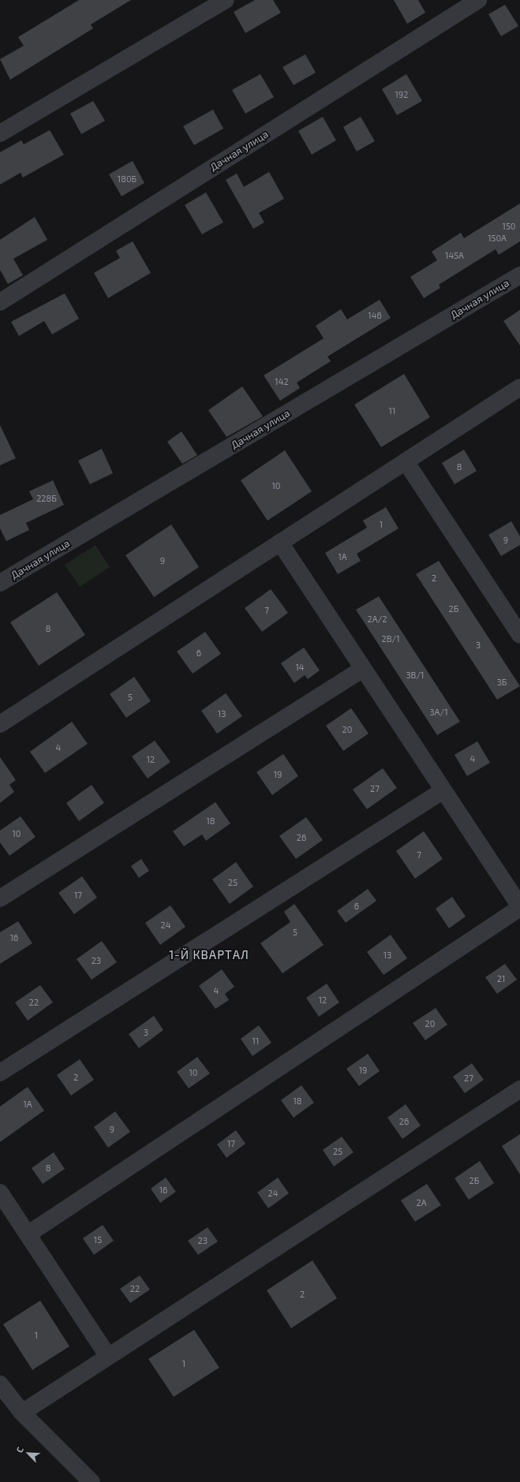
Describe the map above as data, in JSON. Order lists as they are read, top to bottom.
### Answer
{
  "streets": {
    "street": ["Дачная улица"]
  },
  "districts": ["1-Й КВАРТАЛ"],
  "house_numbers": [
    "192",
    "180Б",
    "150",
    "150А",
    "145А",
    "146",
    "142",
    "11",
    "8",
    "10",
    "228Б",
    "1",
    "9",
    "1А",
    "9",
    "2",
    "2Б",
    "7",
    "2А/2",
    "8",
    "2В/1",
    "3",
    "6",
    "14",
    "3В/1",
    "3Б",
    "5",
    "3А/1",
    "13",
    "20",
    "4",
    "4",
    "12",
    "19",
    "27",
    "18",
    "10",
    "26",
    "7",
    "25",
    "17",
    "6",
    "24",
    "5",
    "16",
    "13",
    "23",
    "21",
    "4",
    "12",
    "22",
    "20",
    "3",
    "11",
    "19",
    "10",
    "2",
    "27",
    "18",
    "1А",
    "26",
    "9",
    "17",
    "25",
    "8",
    "2Б",
    "16",
    "24",
    "2А",
    "15",
    "23",
    "22",
    "2",
    "1",
    "1"
  ],
  "north": "top left"
}
